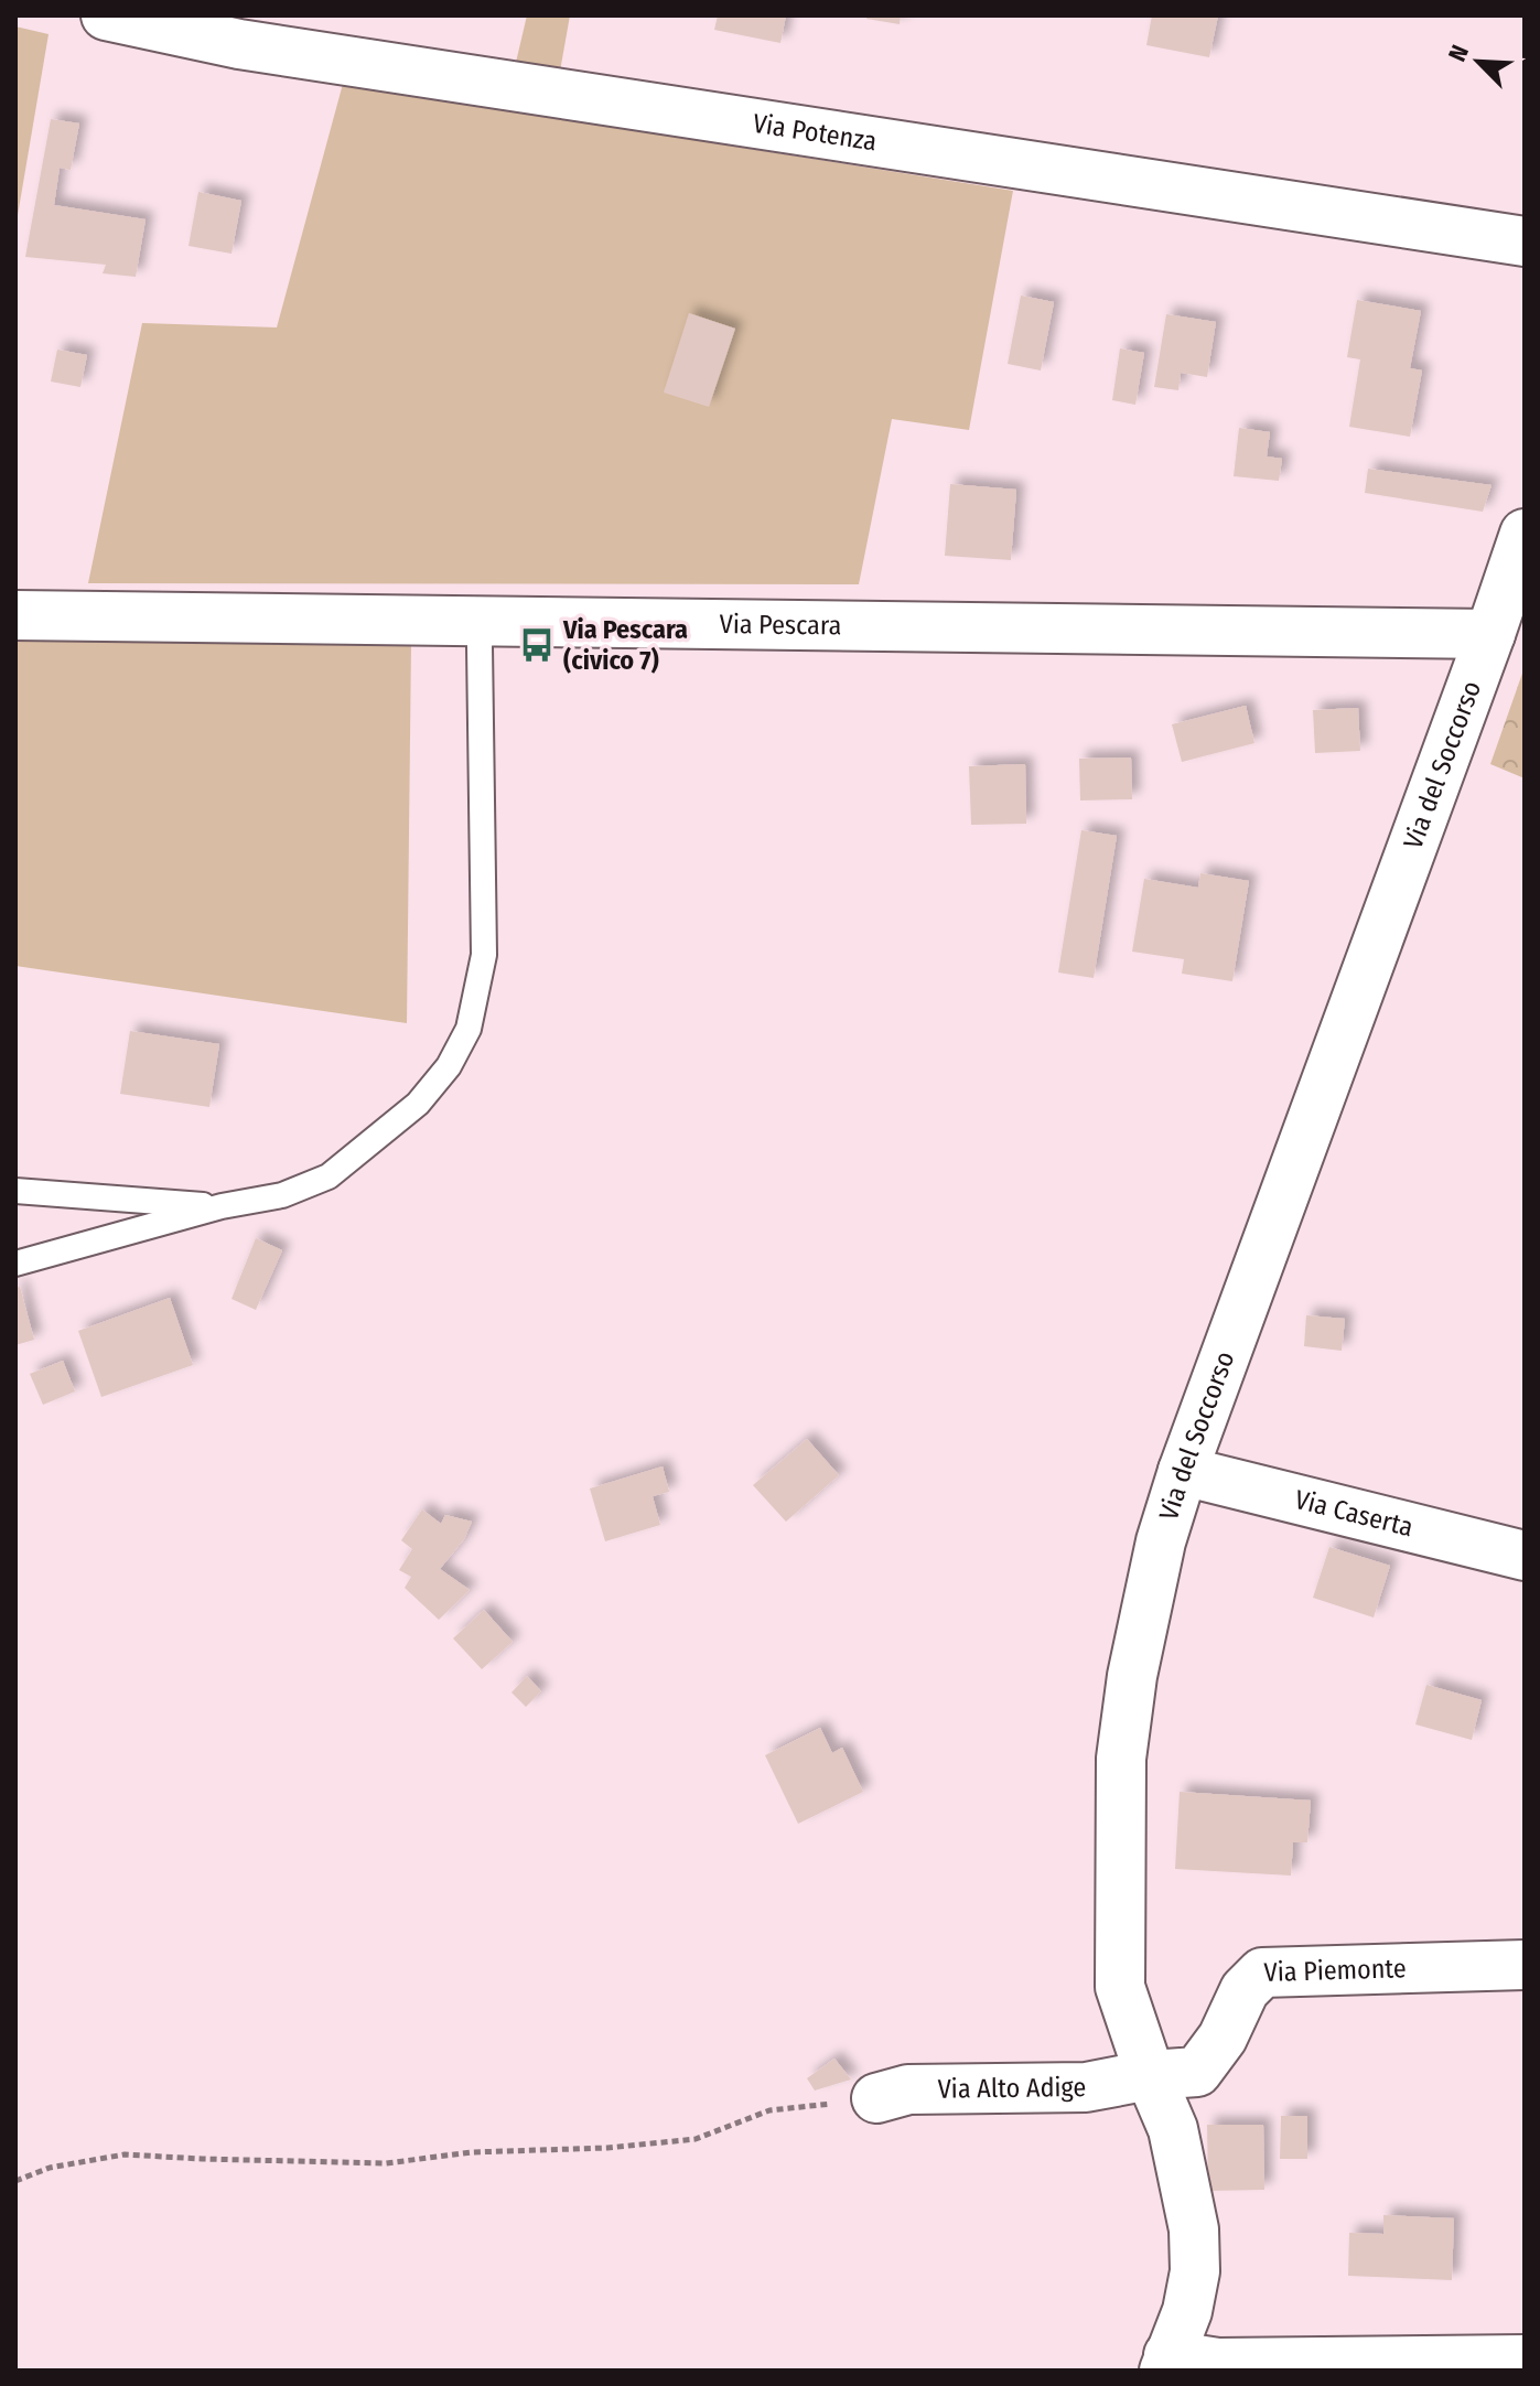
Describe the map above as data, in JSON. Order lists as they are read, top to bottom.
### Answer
{
  "streets": {
    "street": [
      "Via Potenza",
      "Via Pescara",
      "Via del Soccorso",
      "Via Caserta",
      "Via Piemonte",
      "Via Alto Adige"
    ]
  },
  "crossings": [
    ["Via Pescara", "Via del Soccorso"],
    ["Via del Soccorso", "Via Caserta"],
    ["Via del Soccorso", "Via Piemonte"],
    ["Via del Soccorso", "Via Alto Adige"],
    ["Via Piemonte", "Via Alto Adige"]
  ],
  "places": {
    "bus stop": ["Via Pescara (civico 7)"]
  },
  "north": "top left"
}
